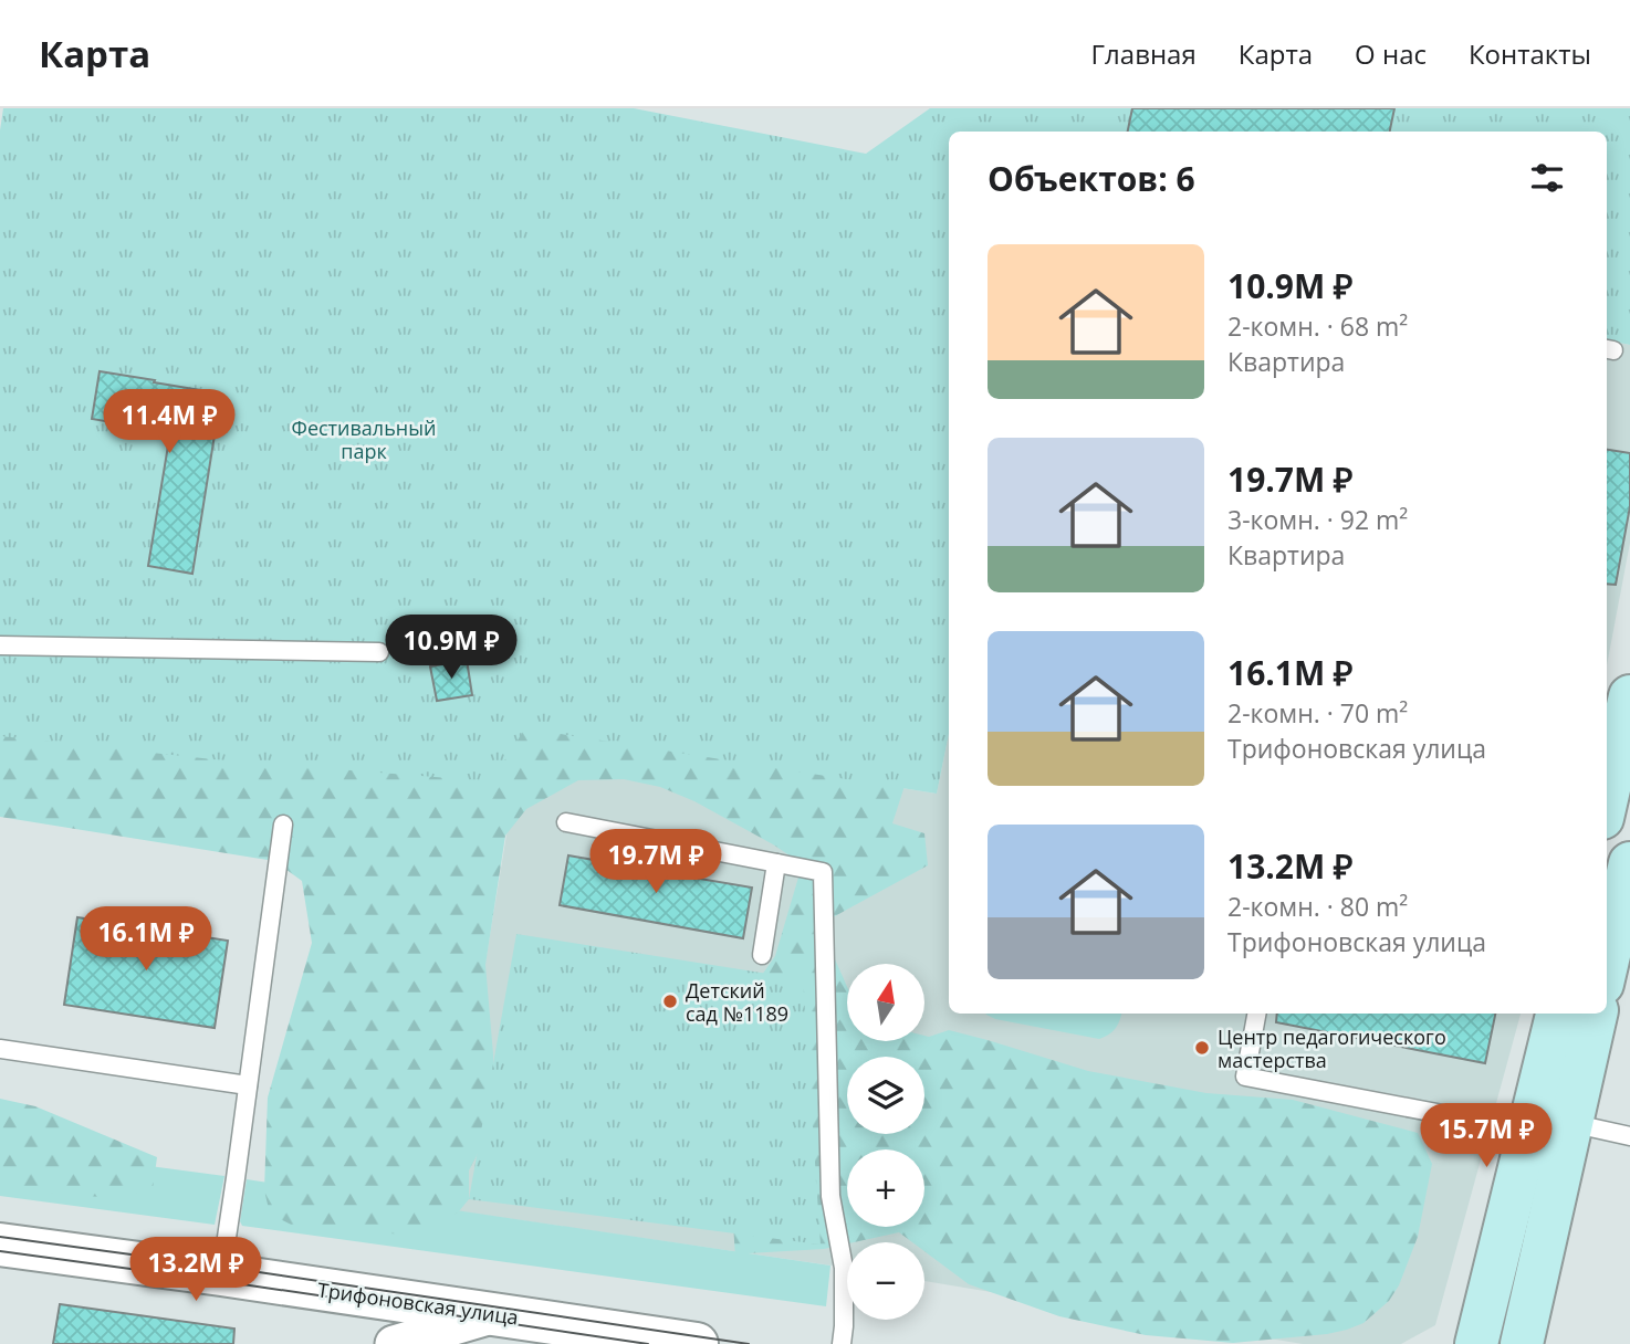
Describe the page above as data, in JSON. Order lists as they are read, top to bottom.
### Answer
{
  "streets": {
    "street": ["Трифоновская улица"]
  },
  "parks": ["Фестивальный парк"],
  "places": ["Детский сад №1189", "Центр педагогического мастерства"],
  "north": "top",
  "page": {
    "header": "Карта",
    "nav": [
      "Главная",
      "Карта",
      "О нас",
      "Контакты"
    ],
    "heading": "Объектов: 6",
    "list": [
      {
        "name": "10.9M ₽",
        "note": "2-комн. · 68 m² · Квартира"
      },
      {
        "name": "19.7M ₽",
        "note": "3-комн. · 92 m² · Квартира"
      },
      {
        "name": "16.1M ₽",
        "note": "2-комн. · 70 m² · Трифоновская улица"
      },
      {
        "name": "13.2M ₽",
        "note": "2-комн. · 80 m² · Трифоновская улица"
      }
    ],
    "price": [
      "11.4M ₽",
      "10.9M ₽",
      "19.7M ₽",
      "16.1M ₽",
      "15.7M ₽",
      "13.2M ₽"
    ],
    "map_buttons": ["+", "−"]
  }
}
